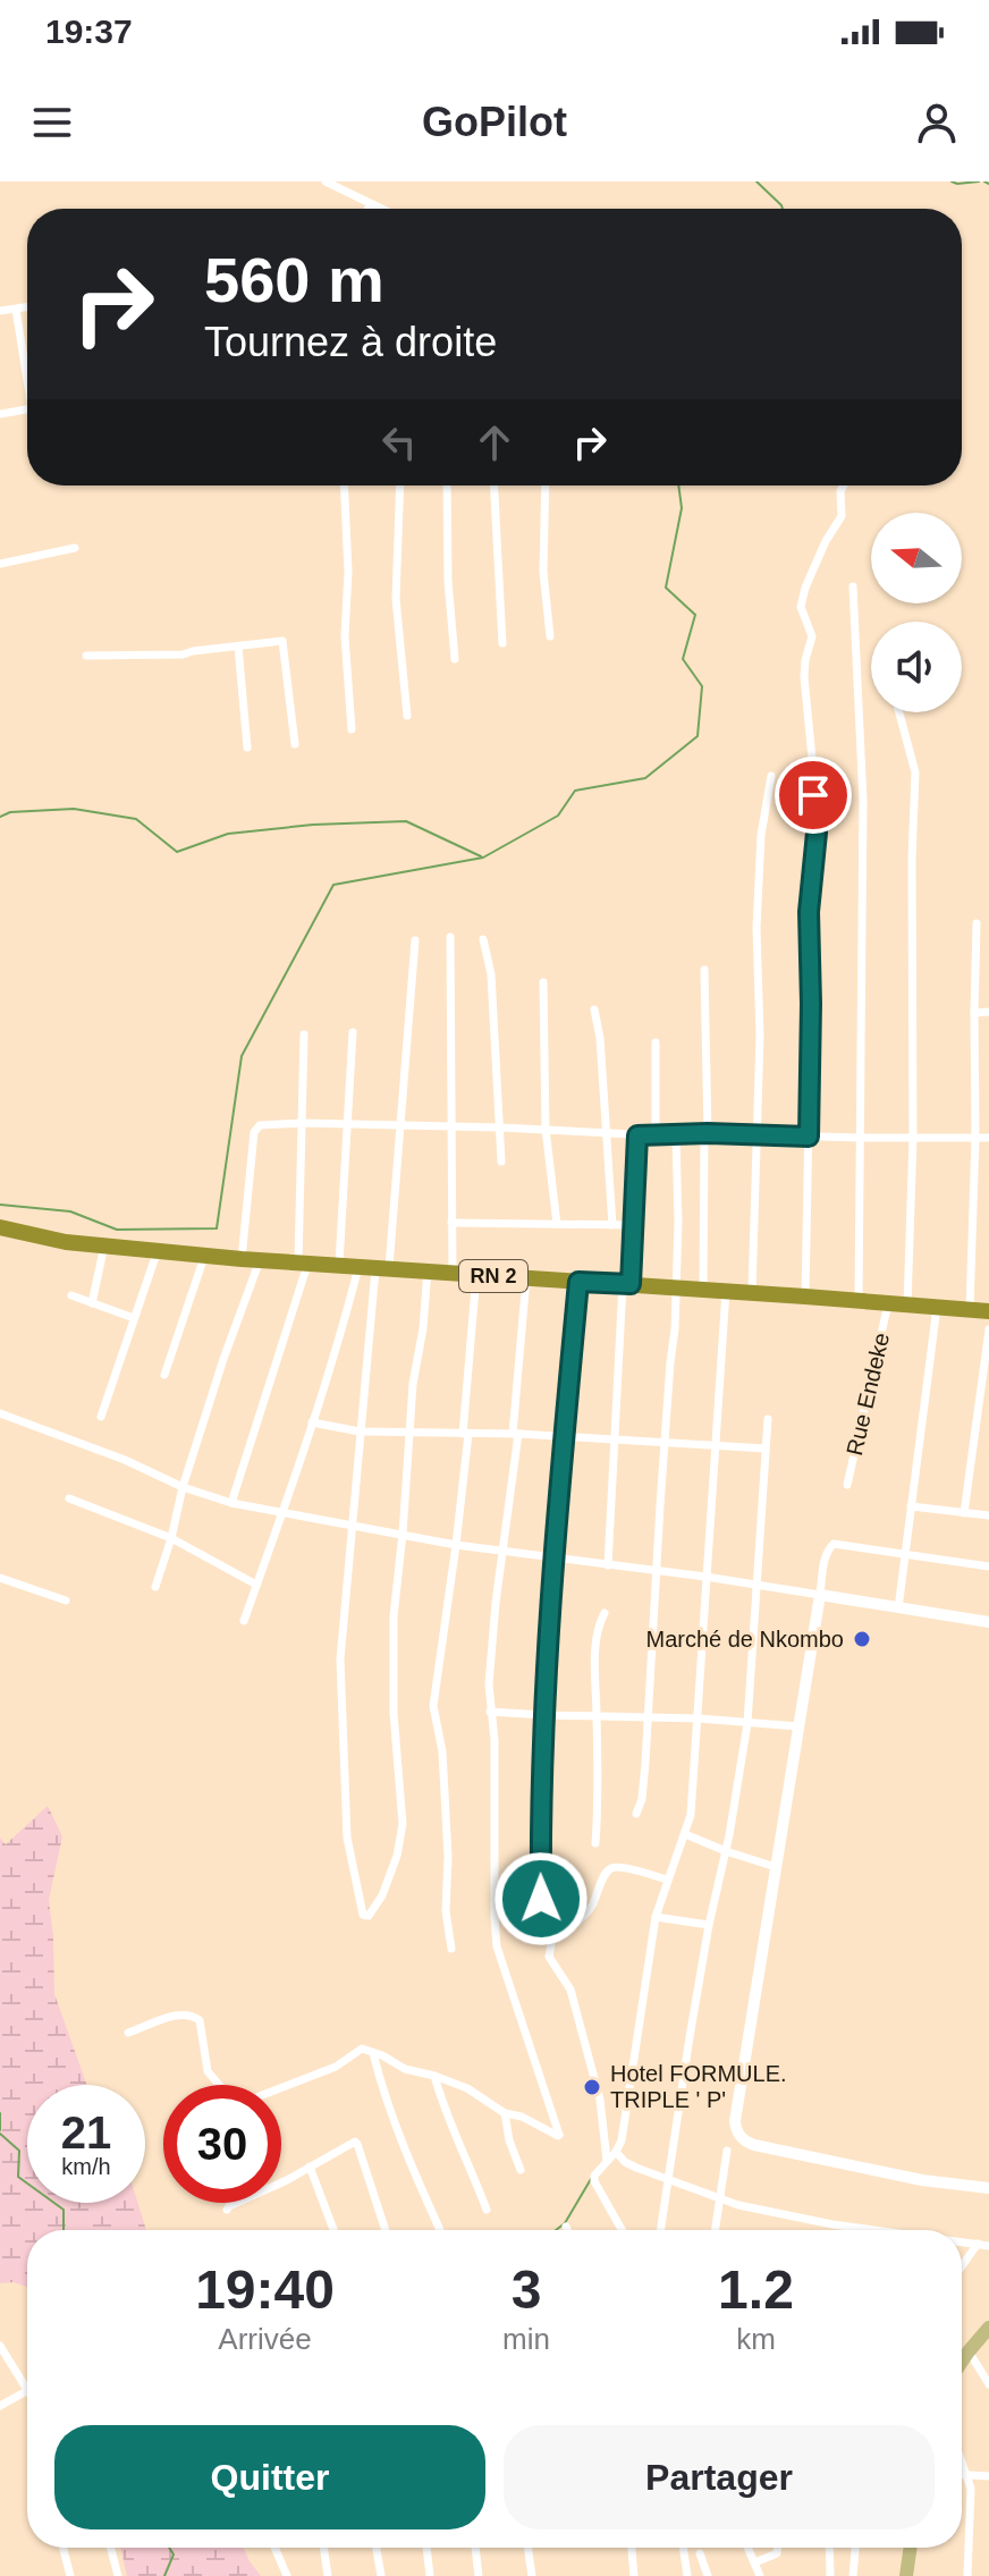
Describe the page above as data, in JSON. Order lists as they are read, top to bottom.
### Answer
{
  "streets": {
    "highway": ["RN 2"],
    "street": ["Rue Endeke"]
  },
  "crossings": [
    ["RN 2", "Rue Endeke"]
  ],
  "places": ["Marché de Nkombo", "Hotel FORMULE. TRIPLE ' P'"],
  "north": "left",
  "page": {
    "status": "19:37",
    "header": "GoPilot",
    "turn": ["560 m", "Tournez à droite"],
    "speed": "21 km/h",
    "limit": "30",
    "eta": [
      "19:40",
      "Arrivée",
      "3",
      "min",
      "1.2",
      "km"
    ],
    "buttons": ["Quitter", "Partager"]
  }
}
